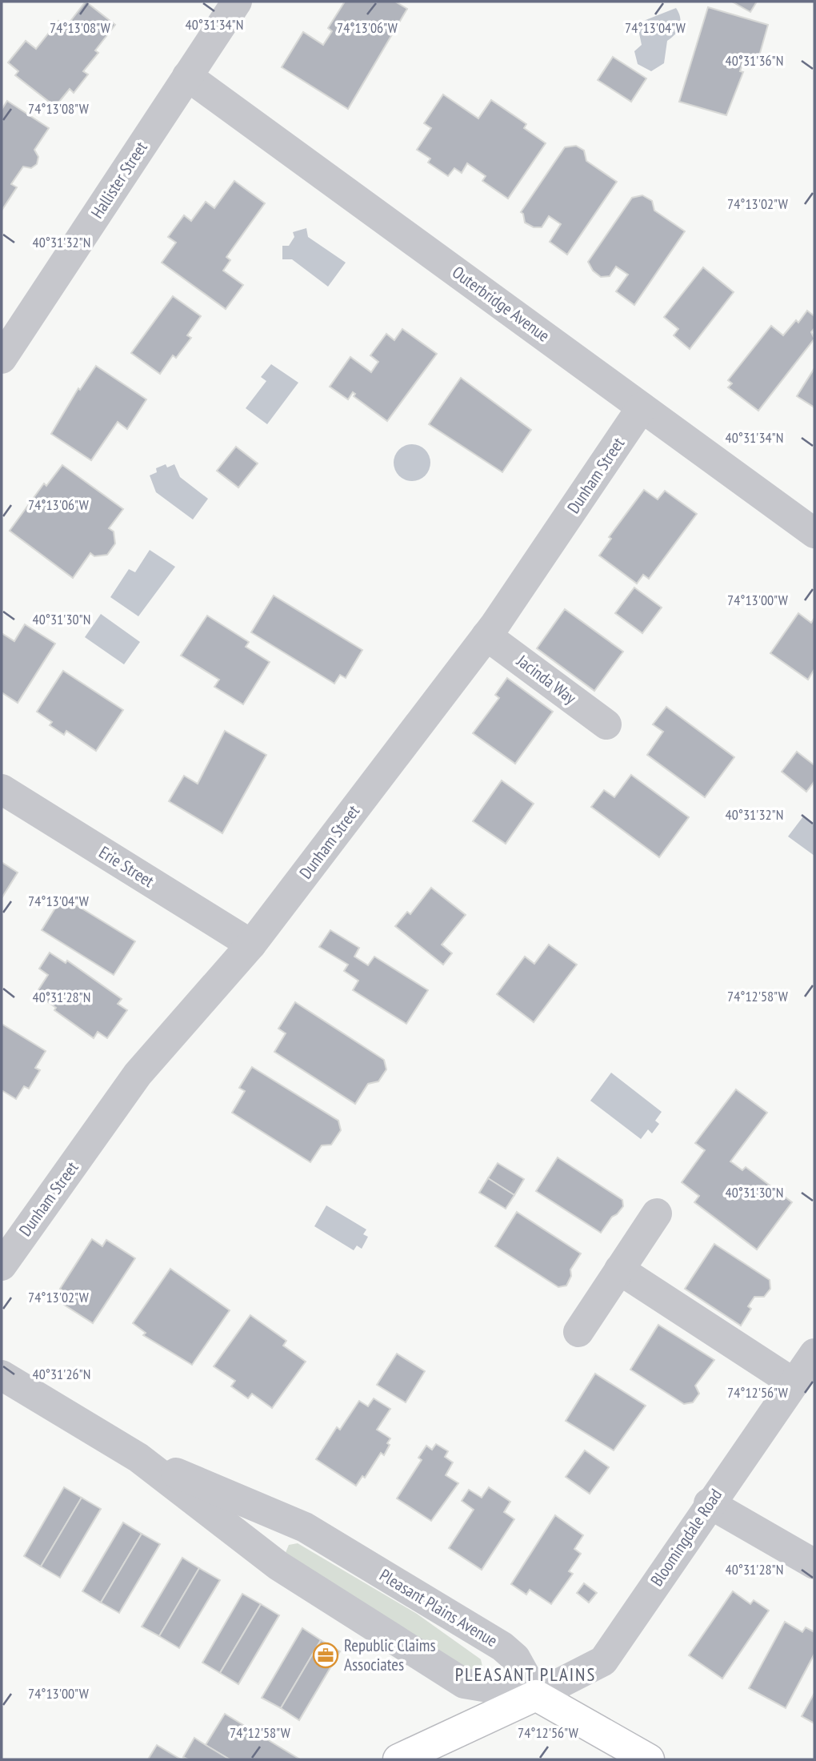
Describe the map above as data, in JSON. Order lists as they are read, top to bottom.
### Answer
{
  "streets": {
    "street": [
      "Hallister Street",
      "Outerbridge Avenue",
      "Dunham Street",
      "Jacinda Way",
      "Erie Street",
      "Bloomingdale Road",
      "Pleasant Plains Avenue"
    ]
  },
  "crossings": [
    ["Hallister Street", "Outerbridge Avenue"],
    ["Outerbridge Avenue", "Dunham Street"],
    ["Dunham Street", "Jacinda Way"],
    ["Dunham Street", "Erie Street"],
    ["Bloomingdale Road", "Pleasant Plains Avenue"]
  ],
  "districts": ["PLEASANT PLAINS"],
  "places": {
    "office": ["Republic Claims Associates"]
  },
  "coordinates": [
    "40°31'34\"N",
    "74°13'08\"W",
    "74°13'06\"W",
    "74°13'04\"W",
    "40°31'36\"N",
    "74°13'02\"W",
    "40°31'32\"N",
    "74°13'00\"W",
    "40°31'30\"N",
    "74°12'58\"W",
    "40°31'28\"N",
    "40°31'26\"N",
    "74°12'56\"W"
  ]
}
